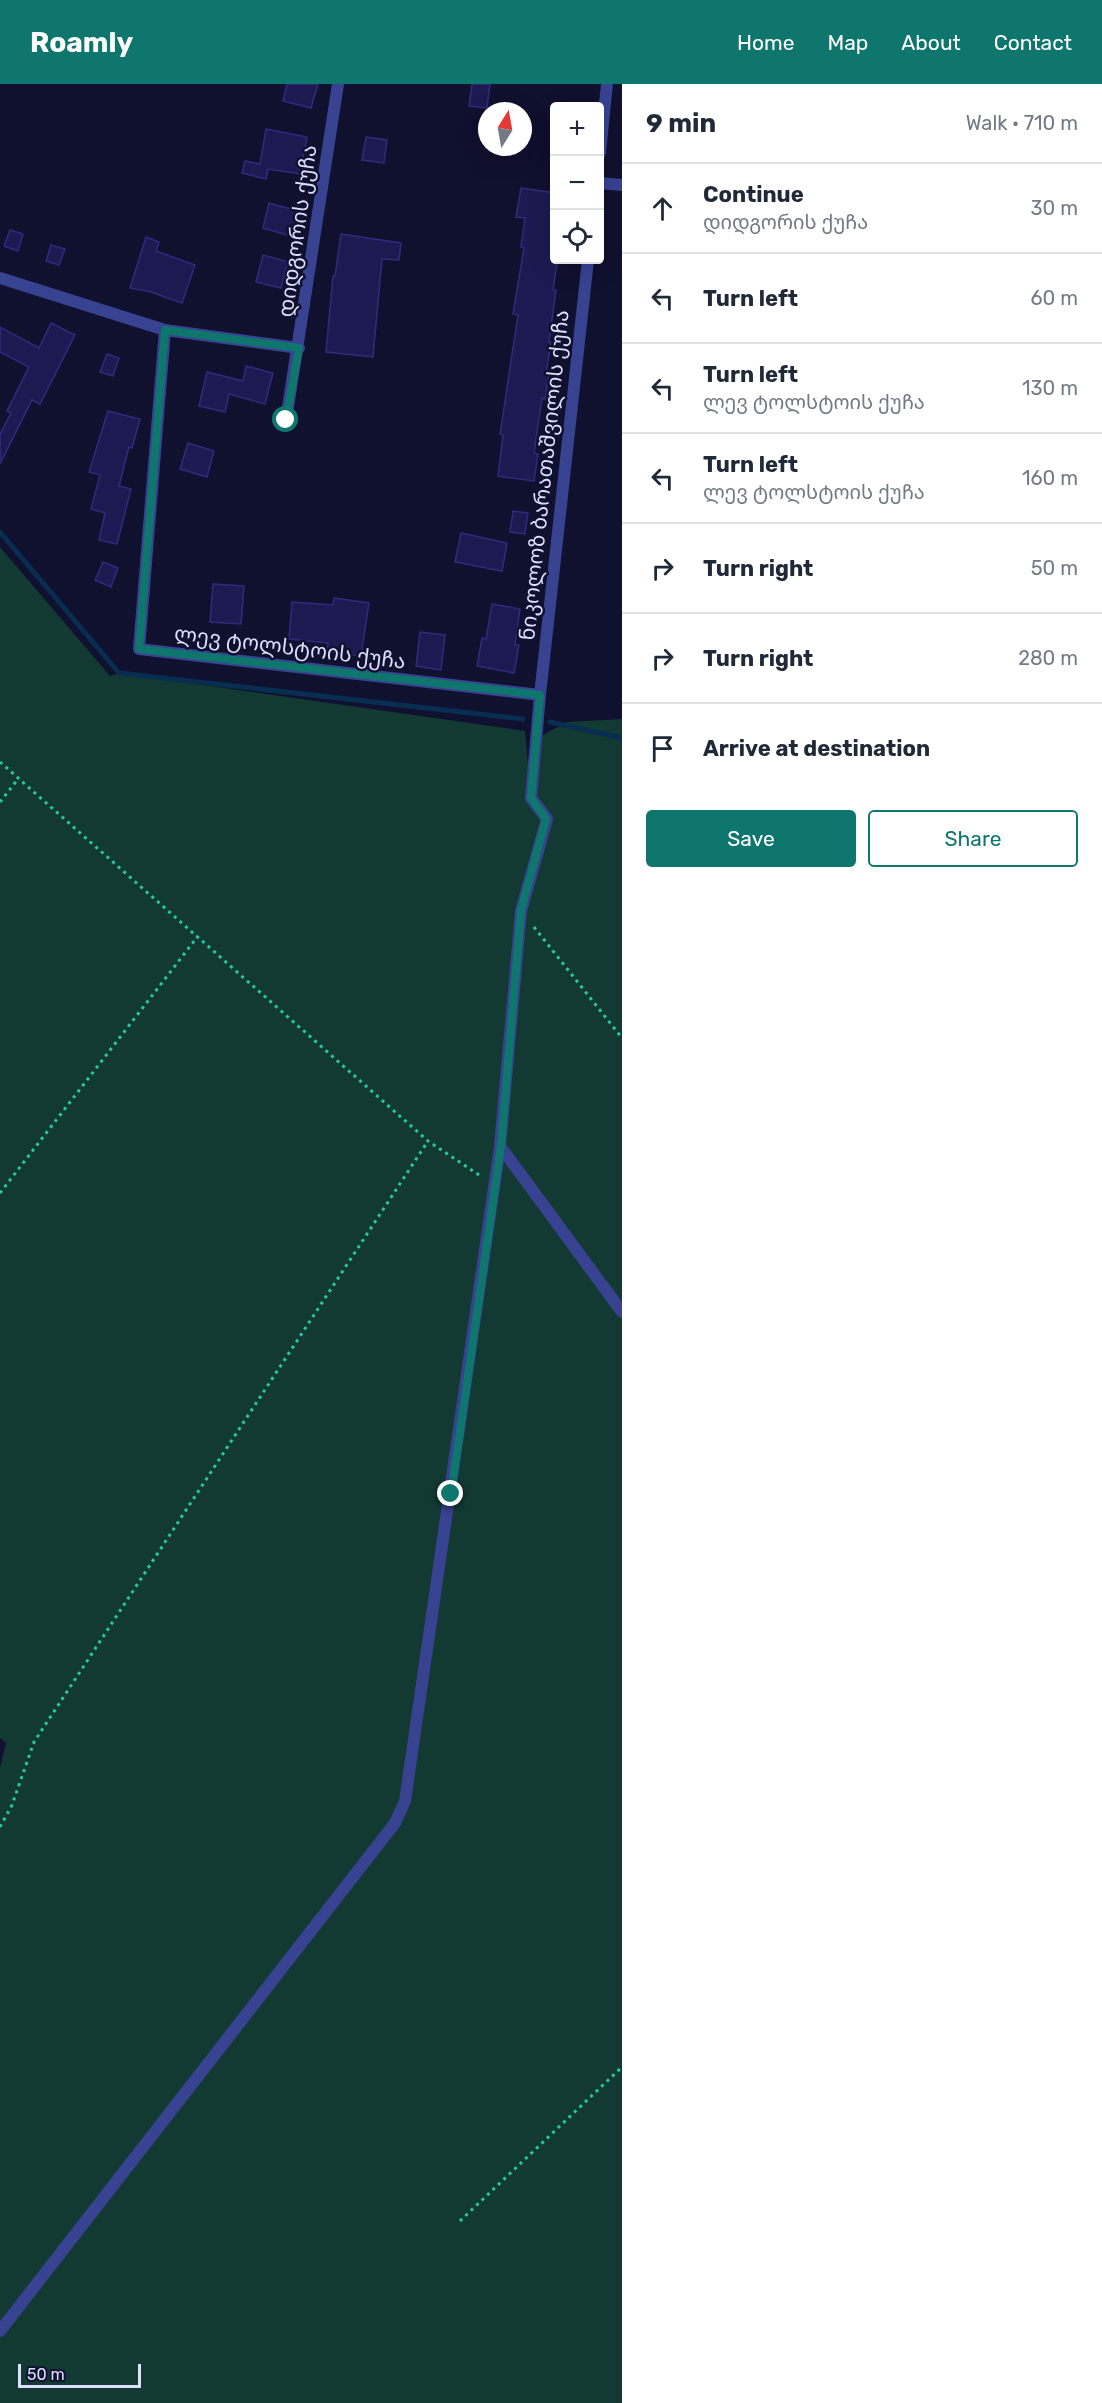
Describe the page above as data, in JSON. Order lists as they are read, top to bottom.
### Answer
{
  "streets": {
    "street": ["დიდგორის ქუჩა", "ნიკოლოზ ბარათაშვილის ქუჩა", "ლევ ტოლსტოის ქუჩა"]
  },
  "crossings": [
    ["ნიკოლოზ ბარათაშვილის ქუჩა", "ლევ ტოლსტოის ქუჩა"]
  ],
  "scale_bar": "50 m",
  "north": "top",
  "page": {
    "header": "Roamly",
    "nav": [
      "Home",
      "Map",
      "About",
      "Contact"
    ],
    "heading": ["9 min", "Walk · 710 m"],
    "map_buttons": ["+", "−"],
    "list": [
      ["Continue", "დიდგორის ქუჩა", "30 m"],
      ["Turn left", "60 m"],
      ["Turn left", "ლევ ტოლსტოის ქუჩა", "130 m"],
      ["Turn left", "ლევ ტოლსტოის ქუჩა", "160 m"],
      ["Turn right", "50 m"],
      ["Turn right", "280 m"],
      "Arrive at destination"
    ],
    "buttons": ["Save", "Share"],
    "scale": "50 m"
  }
}
